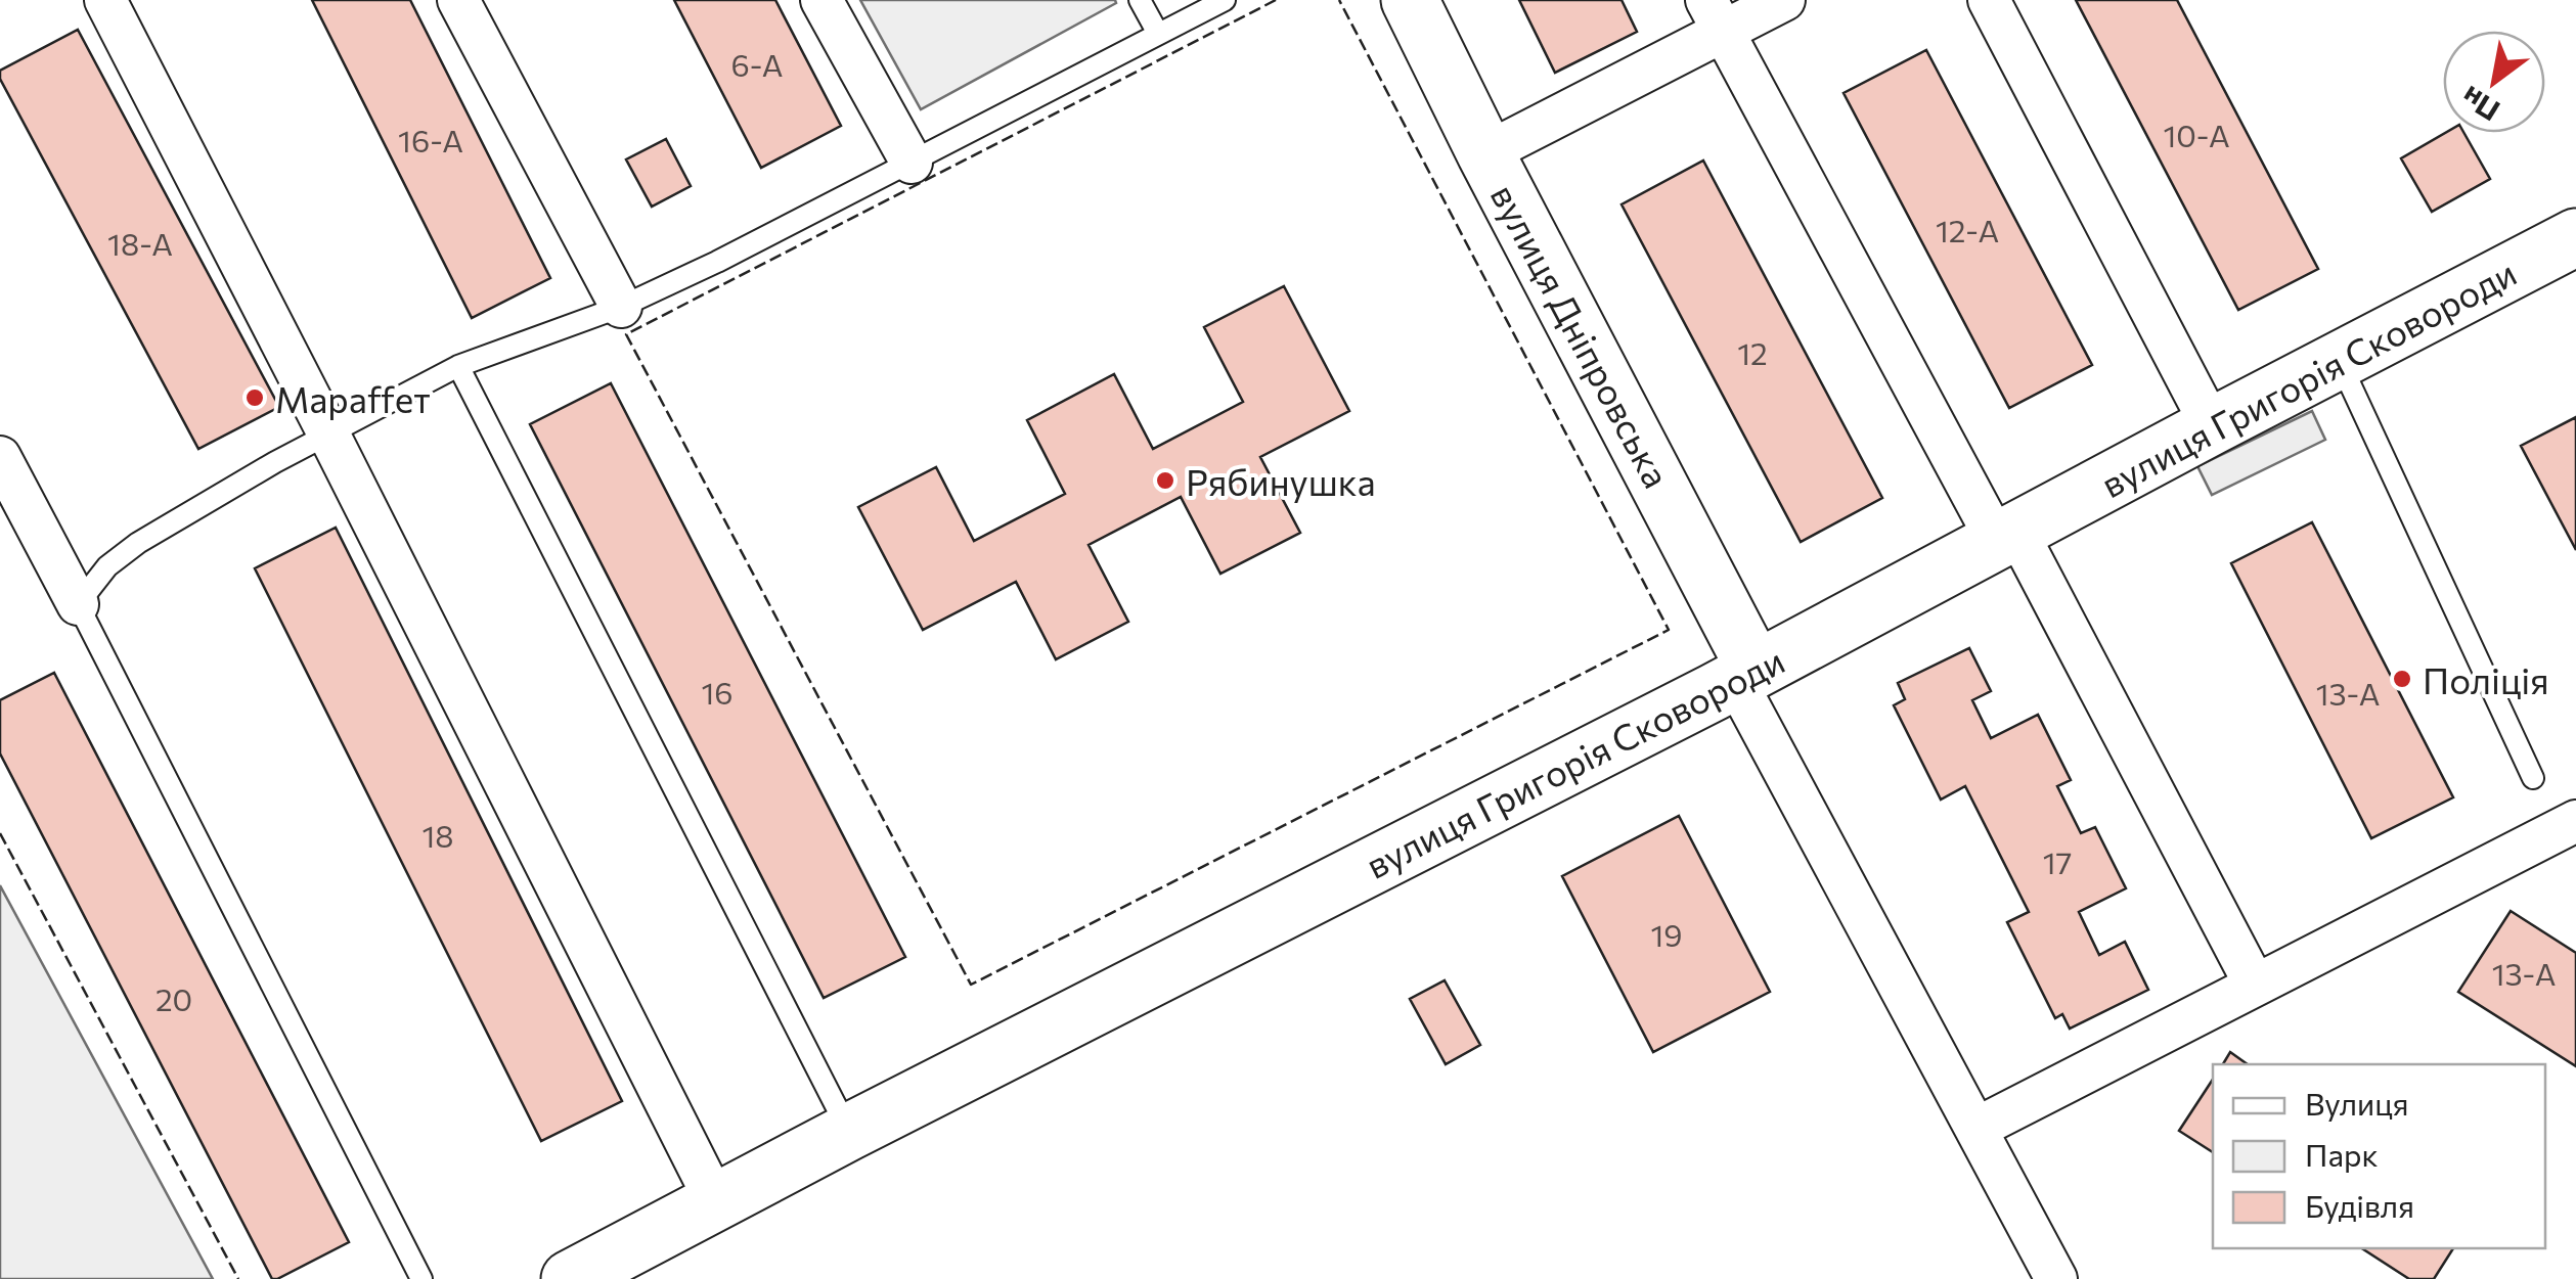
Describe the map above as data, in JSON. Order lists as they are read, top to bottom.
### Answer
{
  "streets": {
    "street": ["вулиця Дніпровська", "вулиця Григорія Сковороди"]
  },
  "crossings": [
    ["вулиця Дніпровська", "вулиця Григорія Сковороди"]
  ],
  "places": ["Мараffет", "Рябинушка", "Поліція"],
  "house_numbers": [
    "6-А",
    "10-А",
    "16-А",
    "12-А",
    "18-А",
    "12",
    "16",
    "13-А",
    "18",
    "17",
    "19",
    "13-А",
    "20"
  ],
  "legend": ["Вулиця", "Парк", "Будівля"],
  "north": "bottom left"
}
